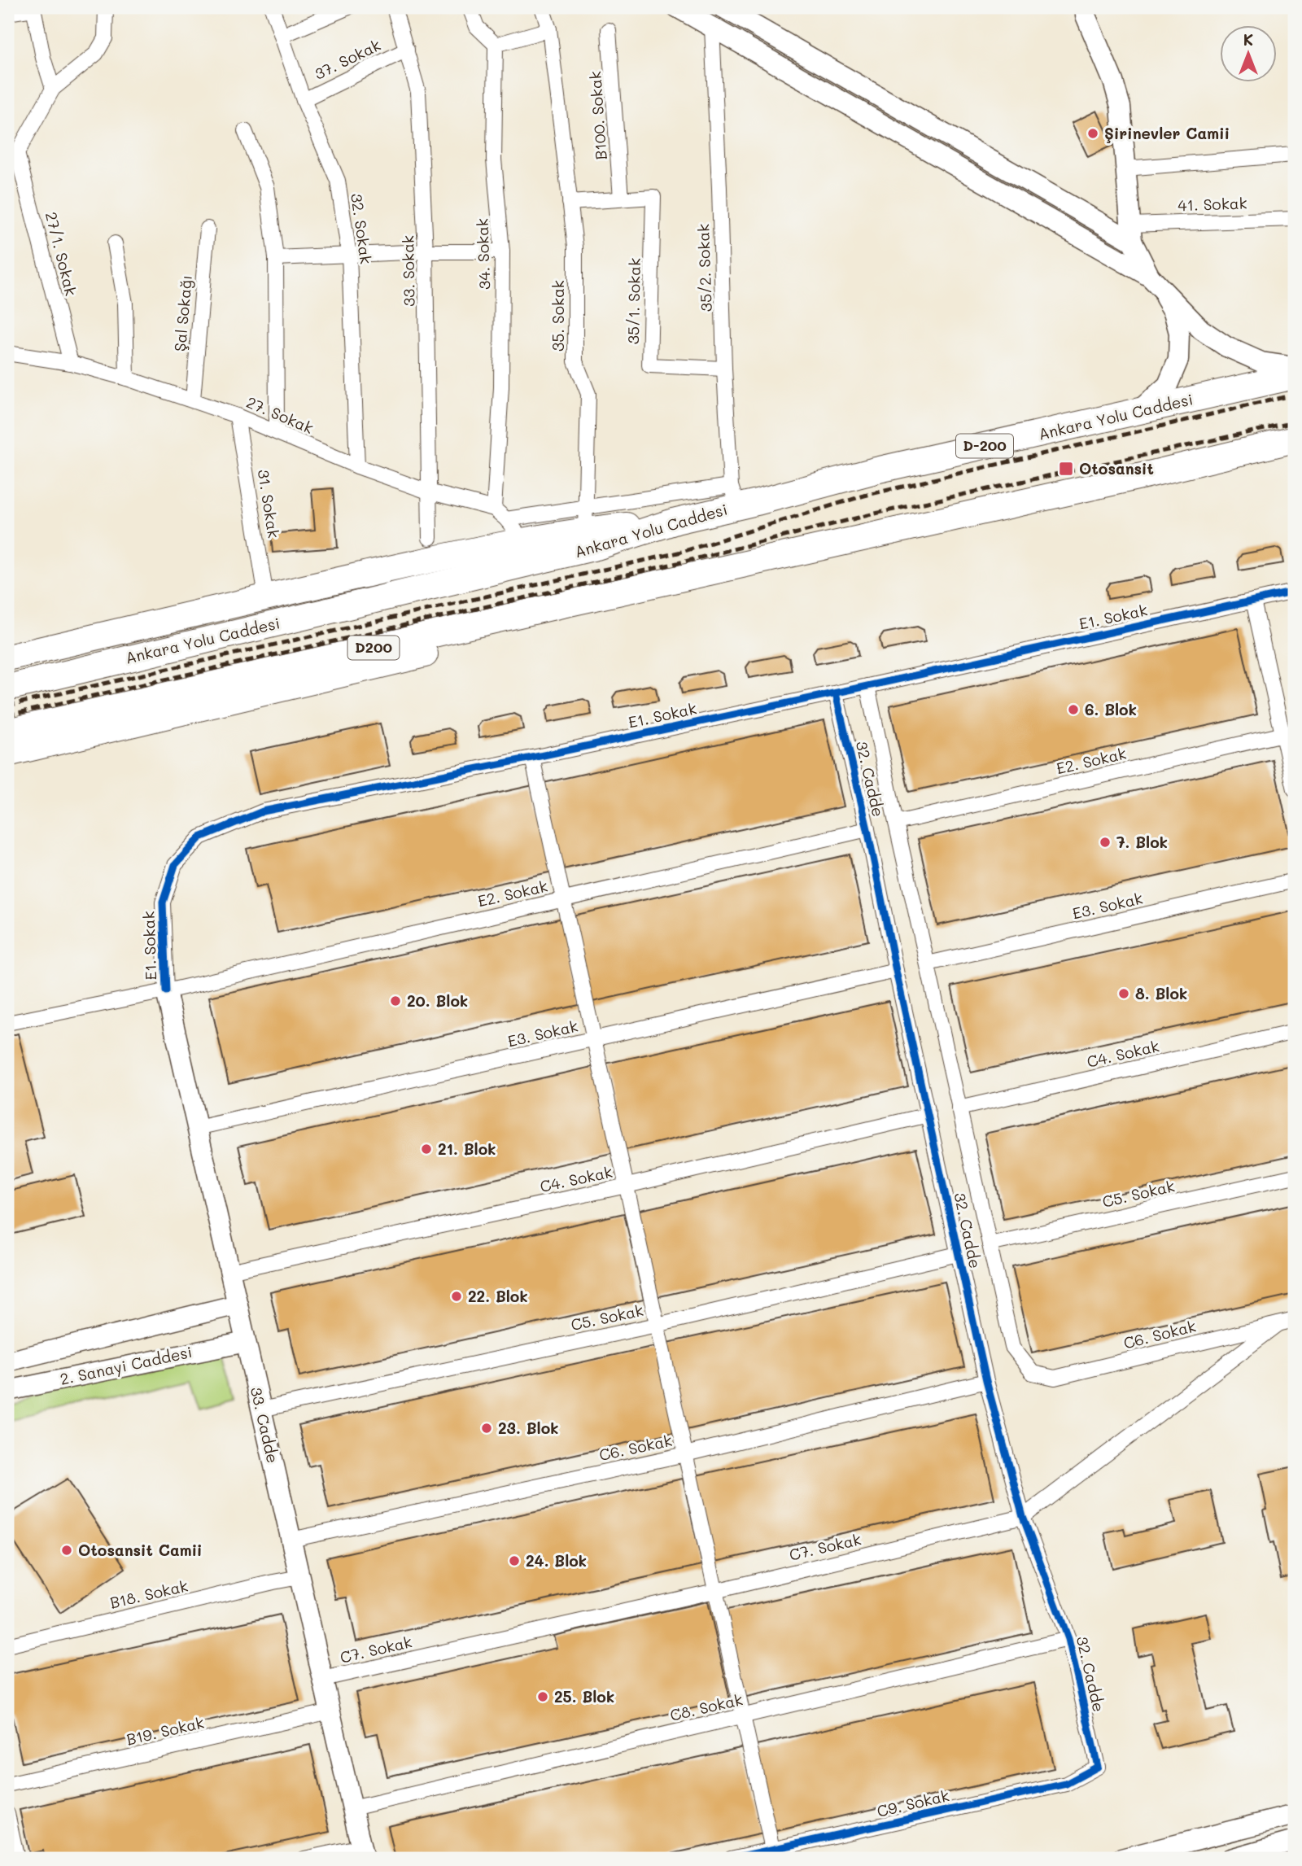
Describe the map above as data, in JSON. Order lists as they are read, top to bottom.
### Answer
{
  "streets": {
    "highway": ["Ankara Yolu Caddesi", "D-200", "D200"],
    "main road": ["2. Sanayi Caddesi", "33. Cadde"],
    "street": [
      "37. Sokak",
      "B100. Sokak",
      "41. Sokak",
      "32. Sokak",
      "27/1. Sokak",
      "34. Sokak",
      "35/2. Sokak",
      "33. Sokak",
      "35/1. Sokak",
      "Şal Sokağı",
      "35. Sokak",
      "27. Sokak",
      "31. Sokak",
      "E1. Sokak",
      "E2. Sokak",
      "32. Cadde",
      "E3. Sokak",
      "C4. Sokak",
      "C5. Sokak",
      "C6. Sokak",
      "C7. Sokak",
      "B18. Sokak",
      "C8. Sokak",
      "B19. Sokak",
      "C9. Sokak"
    ]
  },
  "crossings": [
    ["37. Sokak", "32. Sokak"],
    ["37. Sokak", "33. Sokak"],
    ["B100. Sokak", "35/1. Sokak"],
    ["32. Sokak", "27. Sokak"],
    ["27/1. Sokak", "27. Sokak"],
    ["34. Sokak", "27. Sokak"],
    ["35/2. Sokak", "35/1. Sokak"],
    ["35/2. Sokak", "Ankara Yolu Caddesi"],
    ["33. Sokak", "27. Sokak"],
    ["Şal Sokağı", "27. Sokak"],
    ["27. Sokak", "31. Sokak"],
    ["E1. Sokak", "E2. Sokak"],
    ["E1. Sokak", "32. Cadde"],
    ["E1. Sokak", "33. Cadde"],
    ["E2. Sokak", "32. Cadde"],
    ["E2. Sokak", "33. Cadde"],
    ["32. Cadde", "E3. Sokak"],
    ["32. Cadde", "C4. Sokak"],
    ["32. Cadde", "C5. Sokak"],
    ["32. Cadde", "C6. Sokak"],
    ["32. Cadde", "C7. Sokak"],
    ["32. Cadde", "C8. Sokak"],
    ["32. Cadde", "C9. Sokak"],
    ["E3. Sokak", "33. Cadde"],
    ["C4. Sokak", "33. Cadde"],
    ["C5. Sokak", "33. Cadde"],
    ["C6. Sokak", "33. Cadde"],
    ["C6. Sokak", "C7. Sokak"],
    ["2. Sanayi Caddesi", "33. Cadde"],
    ["33. Cadde", "C7. Sokak"],
    ["33. Cadde", "B18. Sokak"],
    ["33. Cadde", "C8. Sokak"],
    ["33. Cadde", "B19. Sokak"]
  ],
  "places": {
    "other": [
      "Şirinevler Camii",
      "6. Blok",
      "7. Blok",
      "8. Blok",
      "20. Blok",
      "21. Blok",
      "22. Blok",
      "23. Blok",
      "Otosansit Camii",
      "24. Blok",
      "25. Blok"
    ],
    "transit": ["Otosansit"]
  },
  "north": "top"
}
